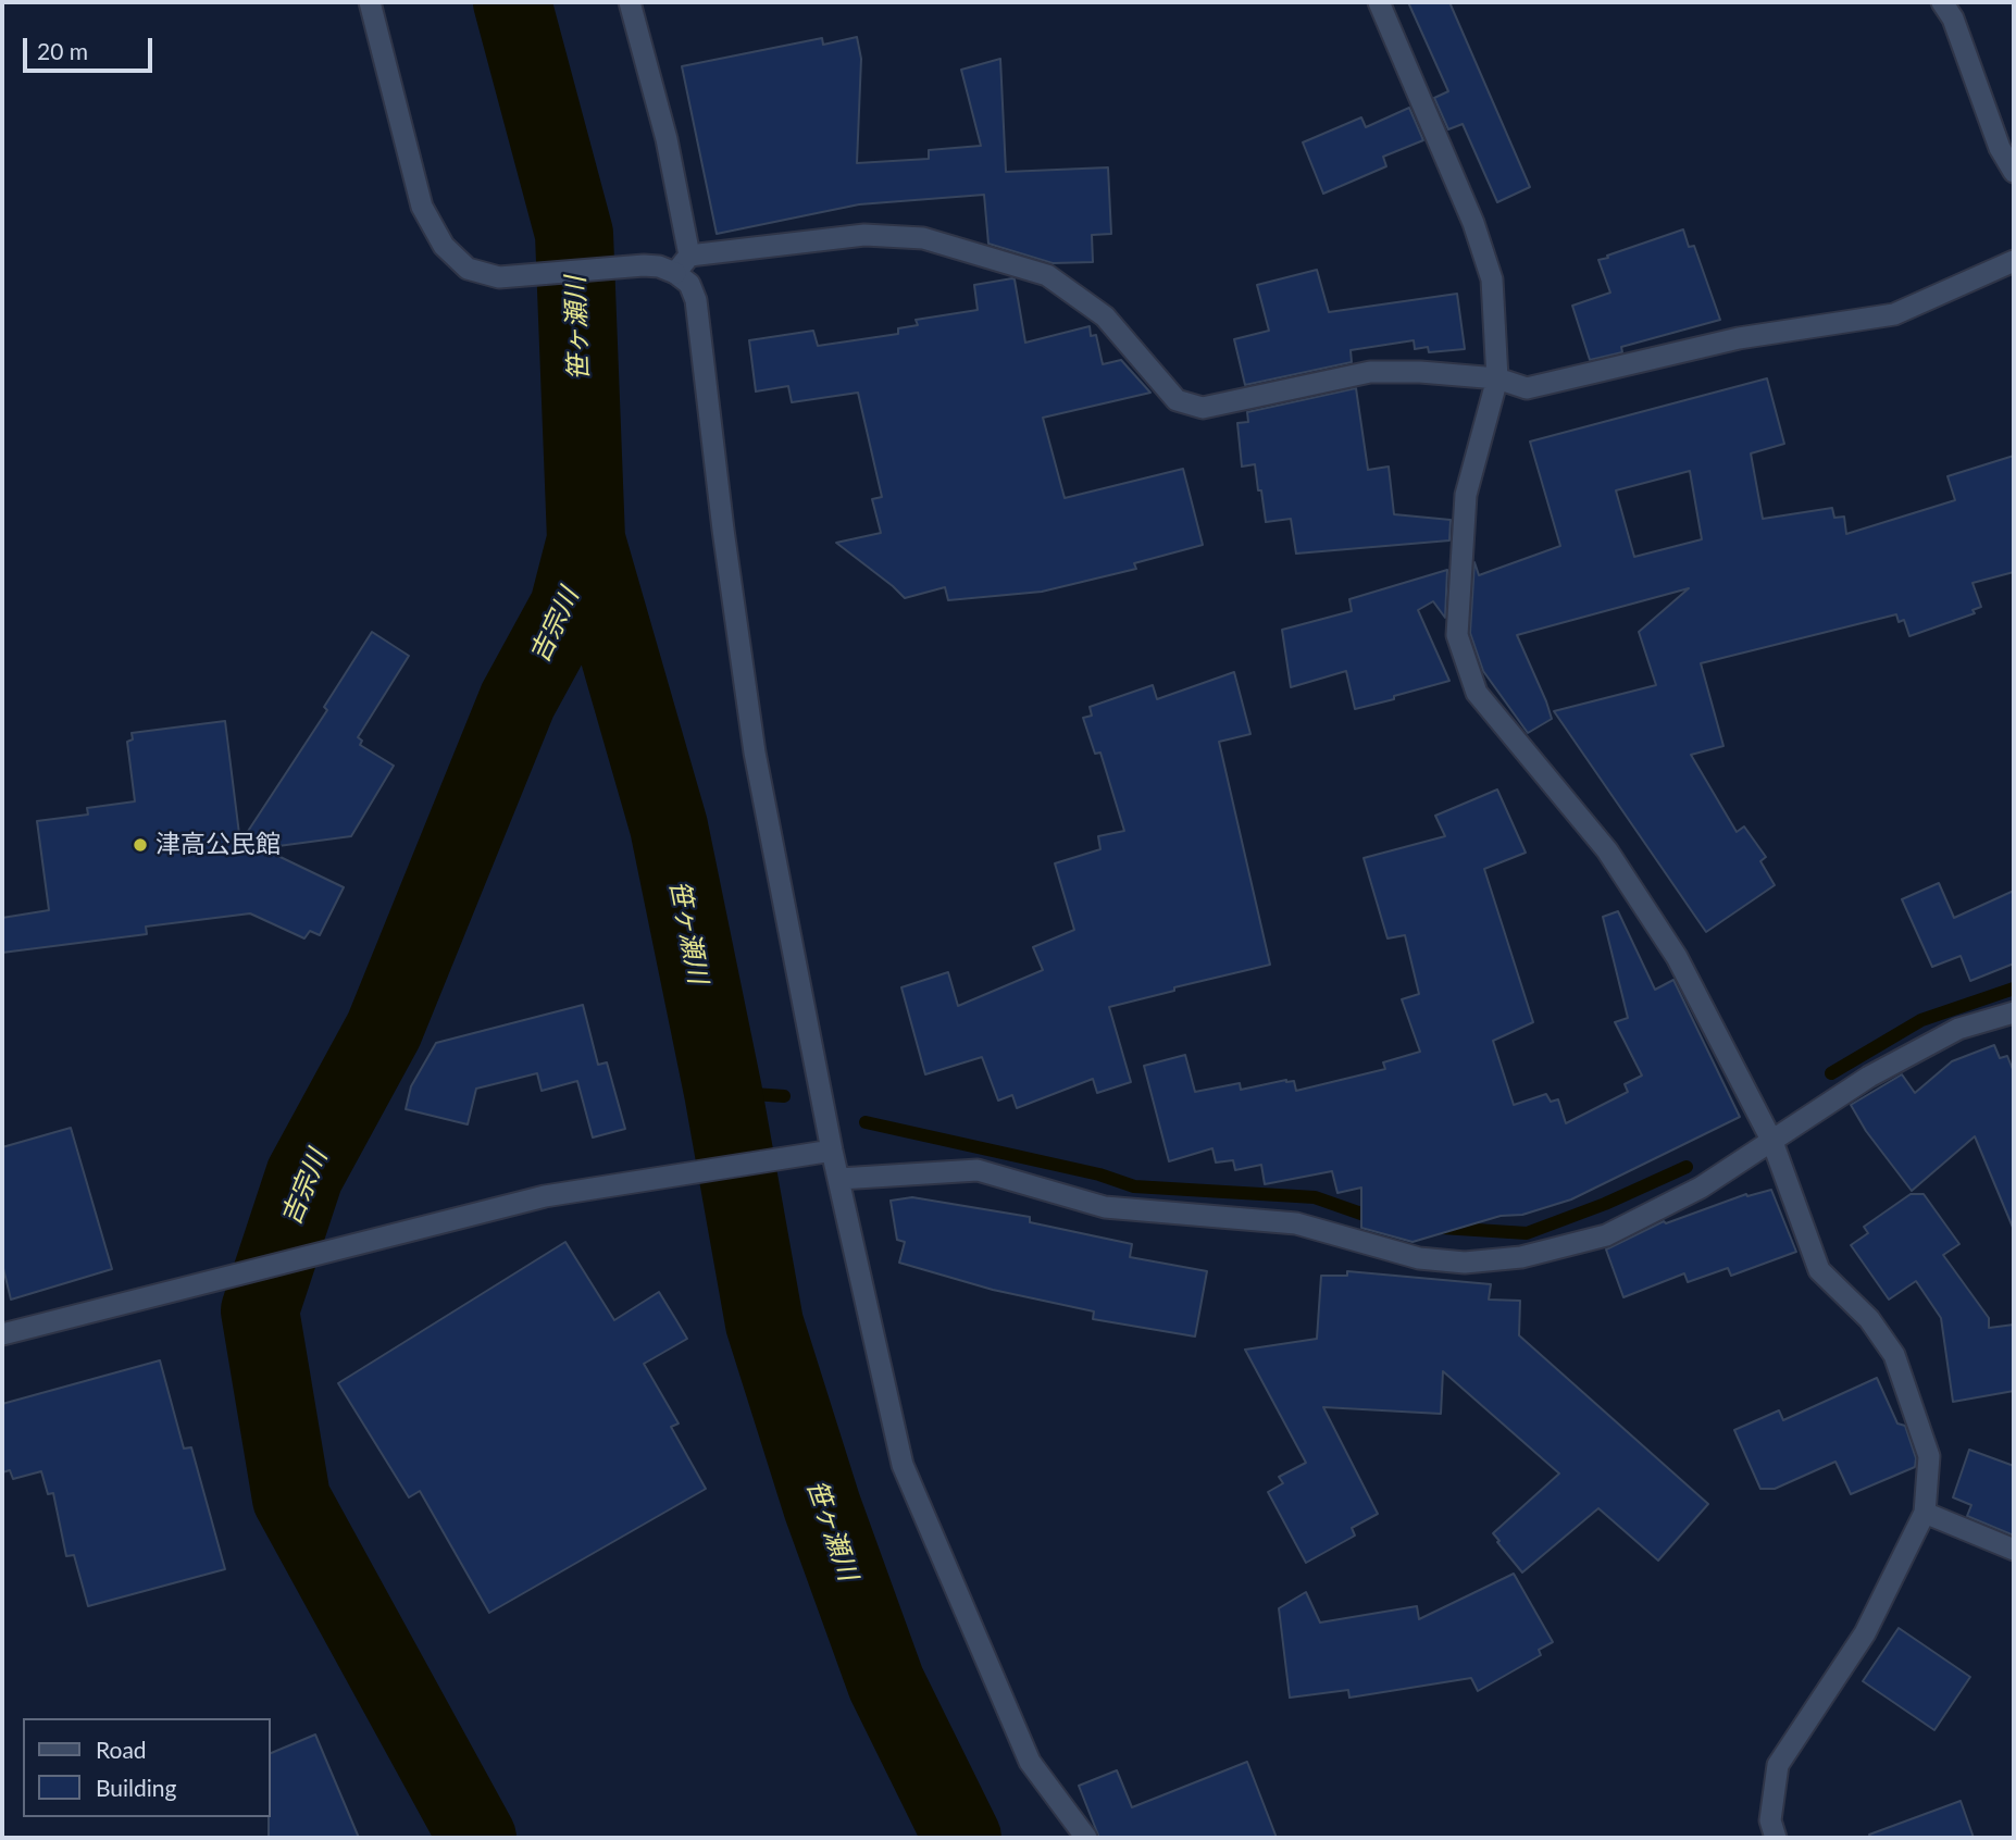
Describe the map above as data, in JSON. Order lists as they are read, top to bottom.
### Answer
{
  "water": ["笹ヶ瀬川", "吉宗川"],
  "places": ["津高公民館"],
  "legend": ["Road", "Building"],
  "scale_bar": "20 m"
}
